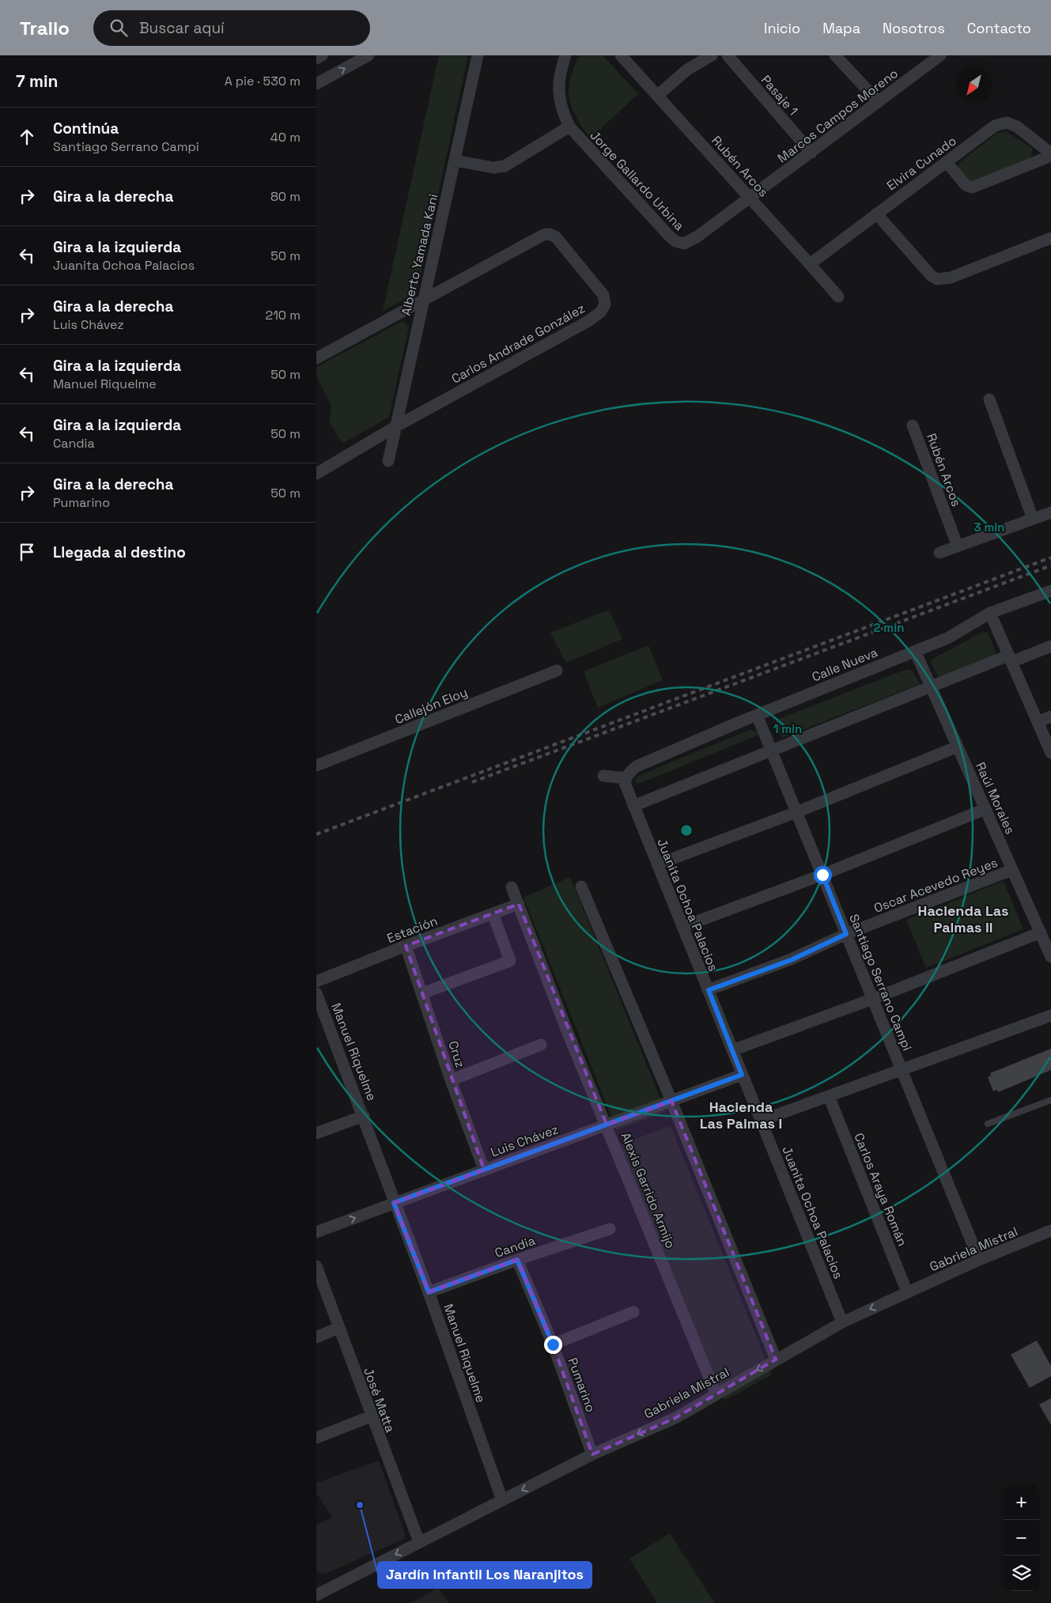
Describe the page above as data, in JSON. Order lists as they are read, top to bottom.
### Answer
{
  "streets": {
    "street": [
      "Pasaje 1",
      "Marcos Campos Moreno",
      "Elvira Cunado",
      "Rubén Arcos",
      "Jorge Gallardo Urbina",
      "Alberto Yamada Kani",
      "Carlos Andrade González",
      "Calle Nueva",
      "Callejón Eloy",
      "Raúl Morales",
      "Oscar Acevedo Reyes",
      "Juanita Ochoa Palacios",
      "Estación",
      "Santiago Serrano Campi",
      "Manuel Riquelme",
      "Cruz",
      "Luis Chávez",
      "Carlos Araya Román",
      "Alexis Garrido Armijo",
      "Candia",
      "Gabriela Mistral",
      "Pumarino",
      "José Matta"
    ]
  },
  "crossings": [
    ["Pasaje 1", "Marcos Campos Moreno"],
    ["Marcos Campos Moreno", "Rubén Arcos"],
    ["Marcos Campos Moreno", "Jorge Gallardo Urbina"],
    ["Elvira Cunado", "Rubén Arcos"],
    ["Rubén Arcos", "Jorge Gallardo Urbina"],
    ["Alberto Yamada Kani", "Carlos Andrade González"],
    ["Calle Nueva", "Raúl Morales"],
    ["Calle Nueva", "Juanita Ochoa Palacios"],
    ["Calle Nueva", "Santiago Serrano Campi"],
    ["Raúl Morales", "Oscar Acevedo Reyes"],
    ["Oscar Acevedo Reyes", "Juanita Ochoa Palacios"],
    ["Oscar Acevedo Reyes", "Santiago Serrano Campi"],
    ["Juanita Ochoa Palacios", "Luis Chávez"],
    ["Juanita Ochoa Palacios", "Gabriela Mistral"],
    ["Estación", "Cruz"],
    ["Estación", "Alexis Garrido Armijo"],
    ["Santiago Serrano Campi", "Gabriela Mistral"],
    ["Manuel Riquelme", "Luis Chávez"],
    ["Manuel Riquelme", "Candia"],
    ["Manuel Riquelme", "Gabriela Mistral"],
    ["Cruz", "Luis Chávez"],
    ["Luis Chávez", "Alexis Garrido Armijo"],
    ["Carlos Araya Román", "Gabriela Mistral"],
    ["Alexis Garrido Armijo", "Gabriela Mistral"],
    ["Candia", "Pumarino"],
    ["Gabriela Mistral", "Pumarino"],
    ["Gabriela Mistral", "José Matta"]
  ],
  "one_way": ["Gabriela Mistral"],
  "districts": ["Hacienda Las Palmas II", "Hacienda Las Palmas I"],
  "places": ["Jardín Infantil Los Naranjitos"],
  "north": "bottom left",
  "page": {
    "header": "Trailo",
    "search": "Buscar aquí",
    "nav": [
      "Inicio",
      "Mapa",
      "Nosotros",
      "Contacto"
    ],
    "heading": ["7 min", "A pie · 530 m"],
    "list": [
      ["Continúa", "Santiago Serrano Campi", "40 m"],
      ["Gira a la derecha", "80 m"],
      ["Gira a la izquierda", "Juanita Ochoa Palacios", "50 m"],
      ["Gira a la derecha", "Luis Chávez", "210 m"],
      ["Gira a la izquierda", "Manuel Riquelme", "50 m"],
      ["Gira a la izquierda", "Candia", "50 m"],
      ["Gira a la derecha", "Pumarino", "50 m"],
      "Llegada al destino"
    ],
    "map_buttons": ["+", "−"]
  },
  "rings": ["3 min", "2 min", "1 min"]
}
